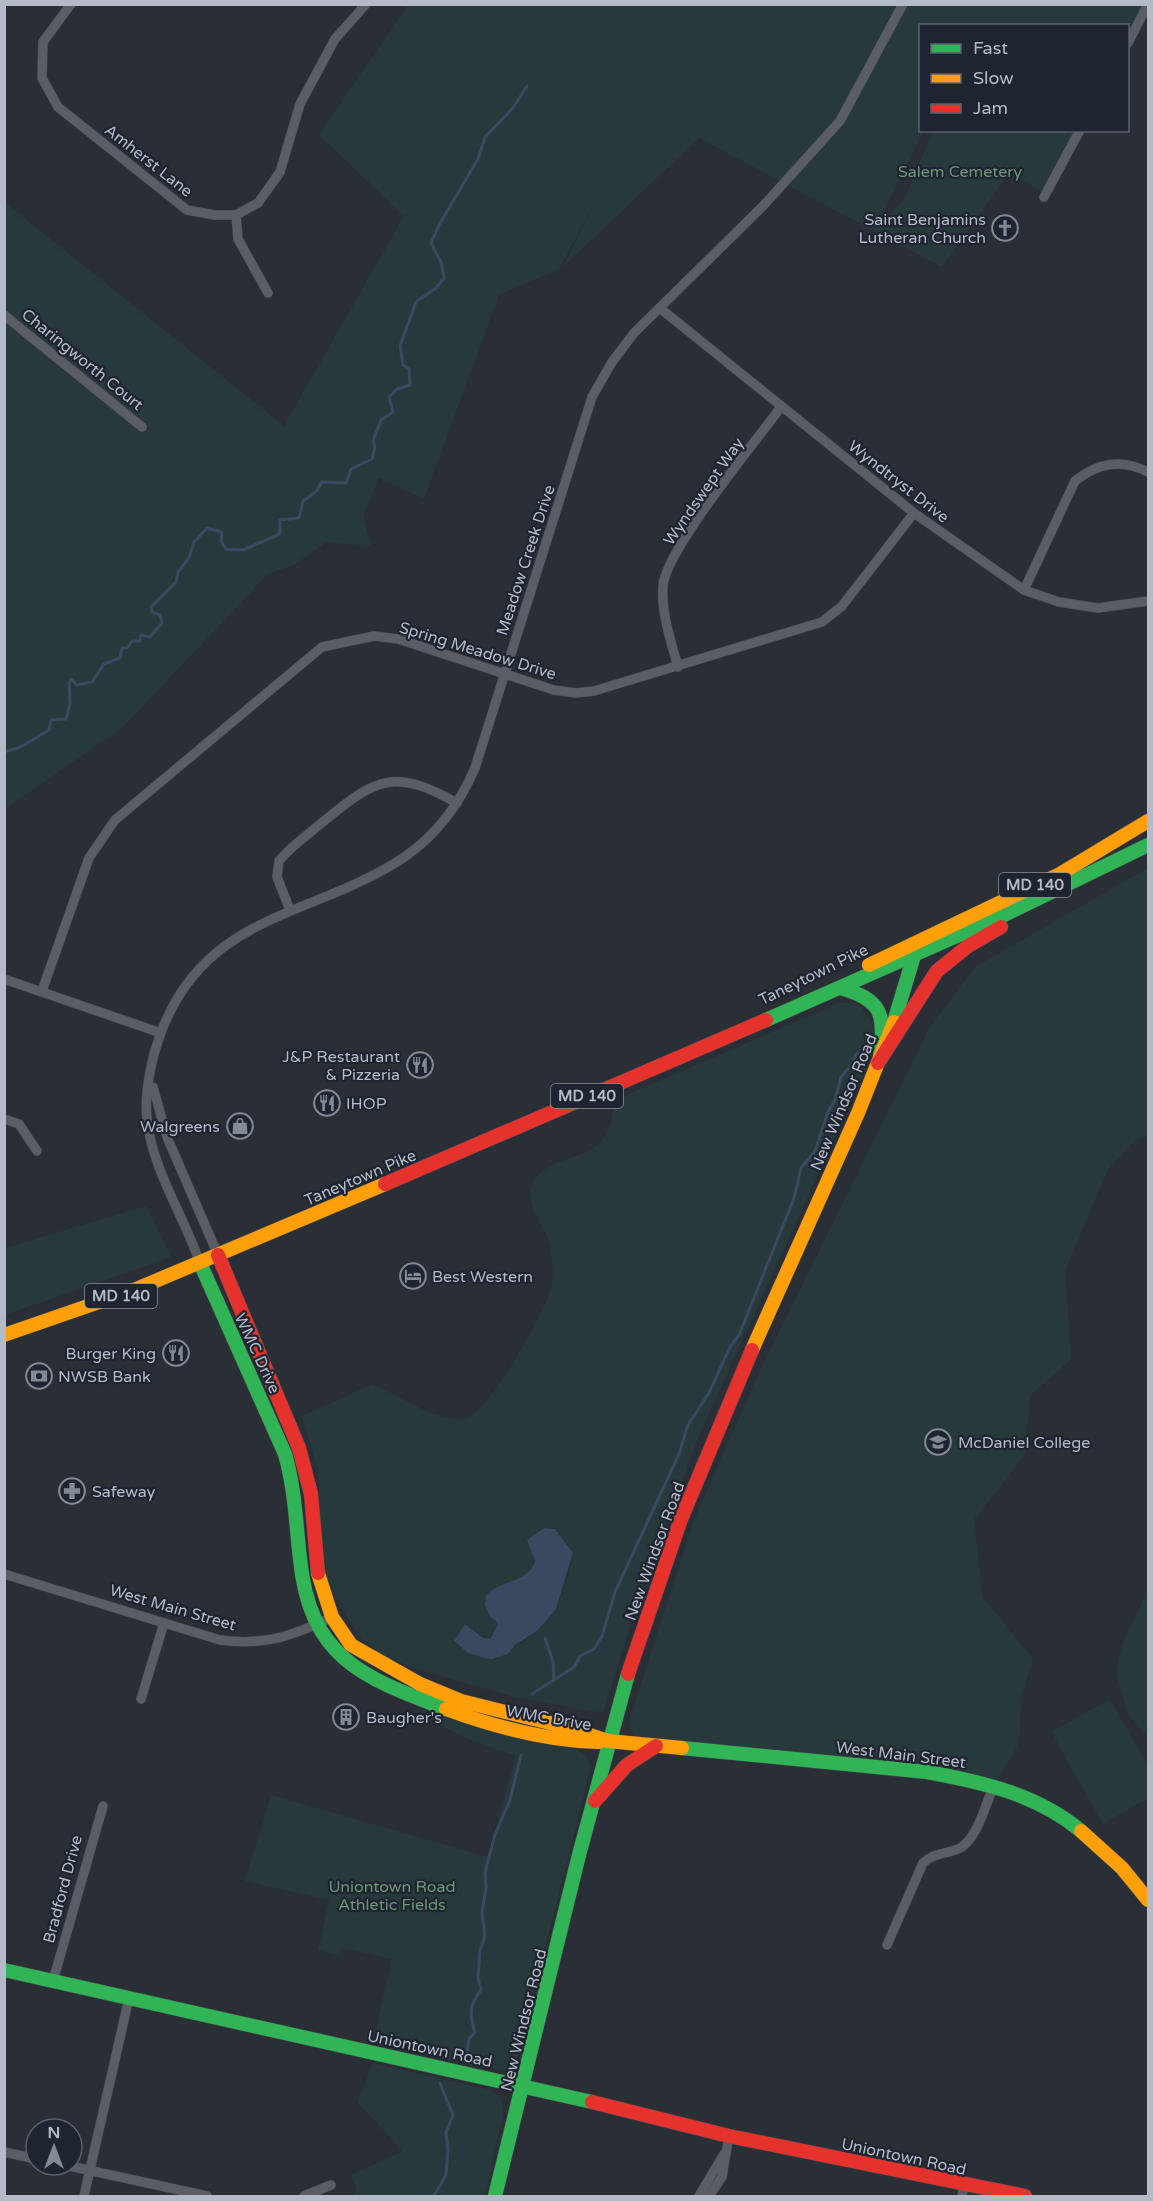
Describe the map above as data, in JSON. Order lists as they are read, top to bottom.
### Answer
{
  "streets": {
    "main road": [
      "MD 140",
      "Taneytown Pike",
      "New Windsor Road",
      "WMC Drive",
      "West Main Street",
      "Uniontown Road"
    ],
    "street": [
      "Amherst Lane",
      "Charingworth Court",
      "Wyndtryst Drive",
      "Wyndswept Way",
      "Meadow Creek Drive",
      "Spring Meadow Drive",
      "Bradford Drive"
    ]
  },
  "crossings": [
    ["Wyndtryst Drive", "Wyndswept Way"],
    ["Wyndtryst Drive", "Meadow Creek Drive"],
    ["Wyndtryst Drive", "Spring Meadow Drive"],
    ["Wyndswept Way", "Spring Meadow Drive"],
    ["Meadow Creek Drive", "Spring Meadow Drive"],
    ["Meadow Creek Drive", "Taneytown Pike"],
    ["Meadow Creek Drive", "WMC Drive"],
    ["MD 140", "Taneytown Pike"],
    ["MD 140", "New Windsor Road"],
    ["Taneytown Pike", "New Windsor Road"],
    ["Taneytown Pike", "WMC Drive"],
    ["New Windsor Road", "WMC Drive"],
    ["New Windsor Road", "West Main Street"],
    ["New Windsor Road", "Uniontown Road"],
    ["WMC Drive", "West Main Street"],
    ["Bradford Drive", "Uniontown Road"]
  ],
  "parks": ["Salem Cemetery", "Uniontown Road Athletic Fields"],
  "places": {
    "church": ["Saint Benjamins Lutheran Church"],
    "restaurant": ["J&P Restaurant & Pizzeria", "IHOP", "Burger King"],
    "shop": ["Walgreens"],
    "hotel": ["Best Western"],
    "bank": ["NWSB Bank"],
    "school or university": ["McDaniel College"],
    "pharmacy": ["Safeway"],
    "building": ["Baugher's"]
  },
  "legend": ["Fast", "Slow", "Jam"],
  "north": "top"
}
